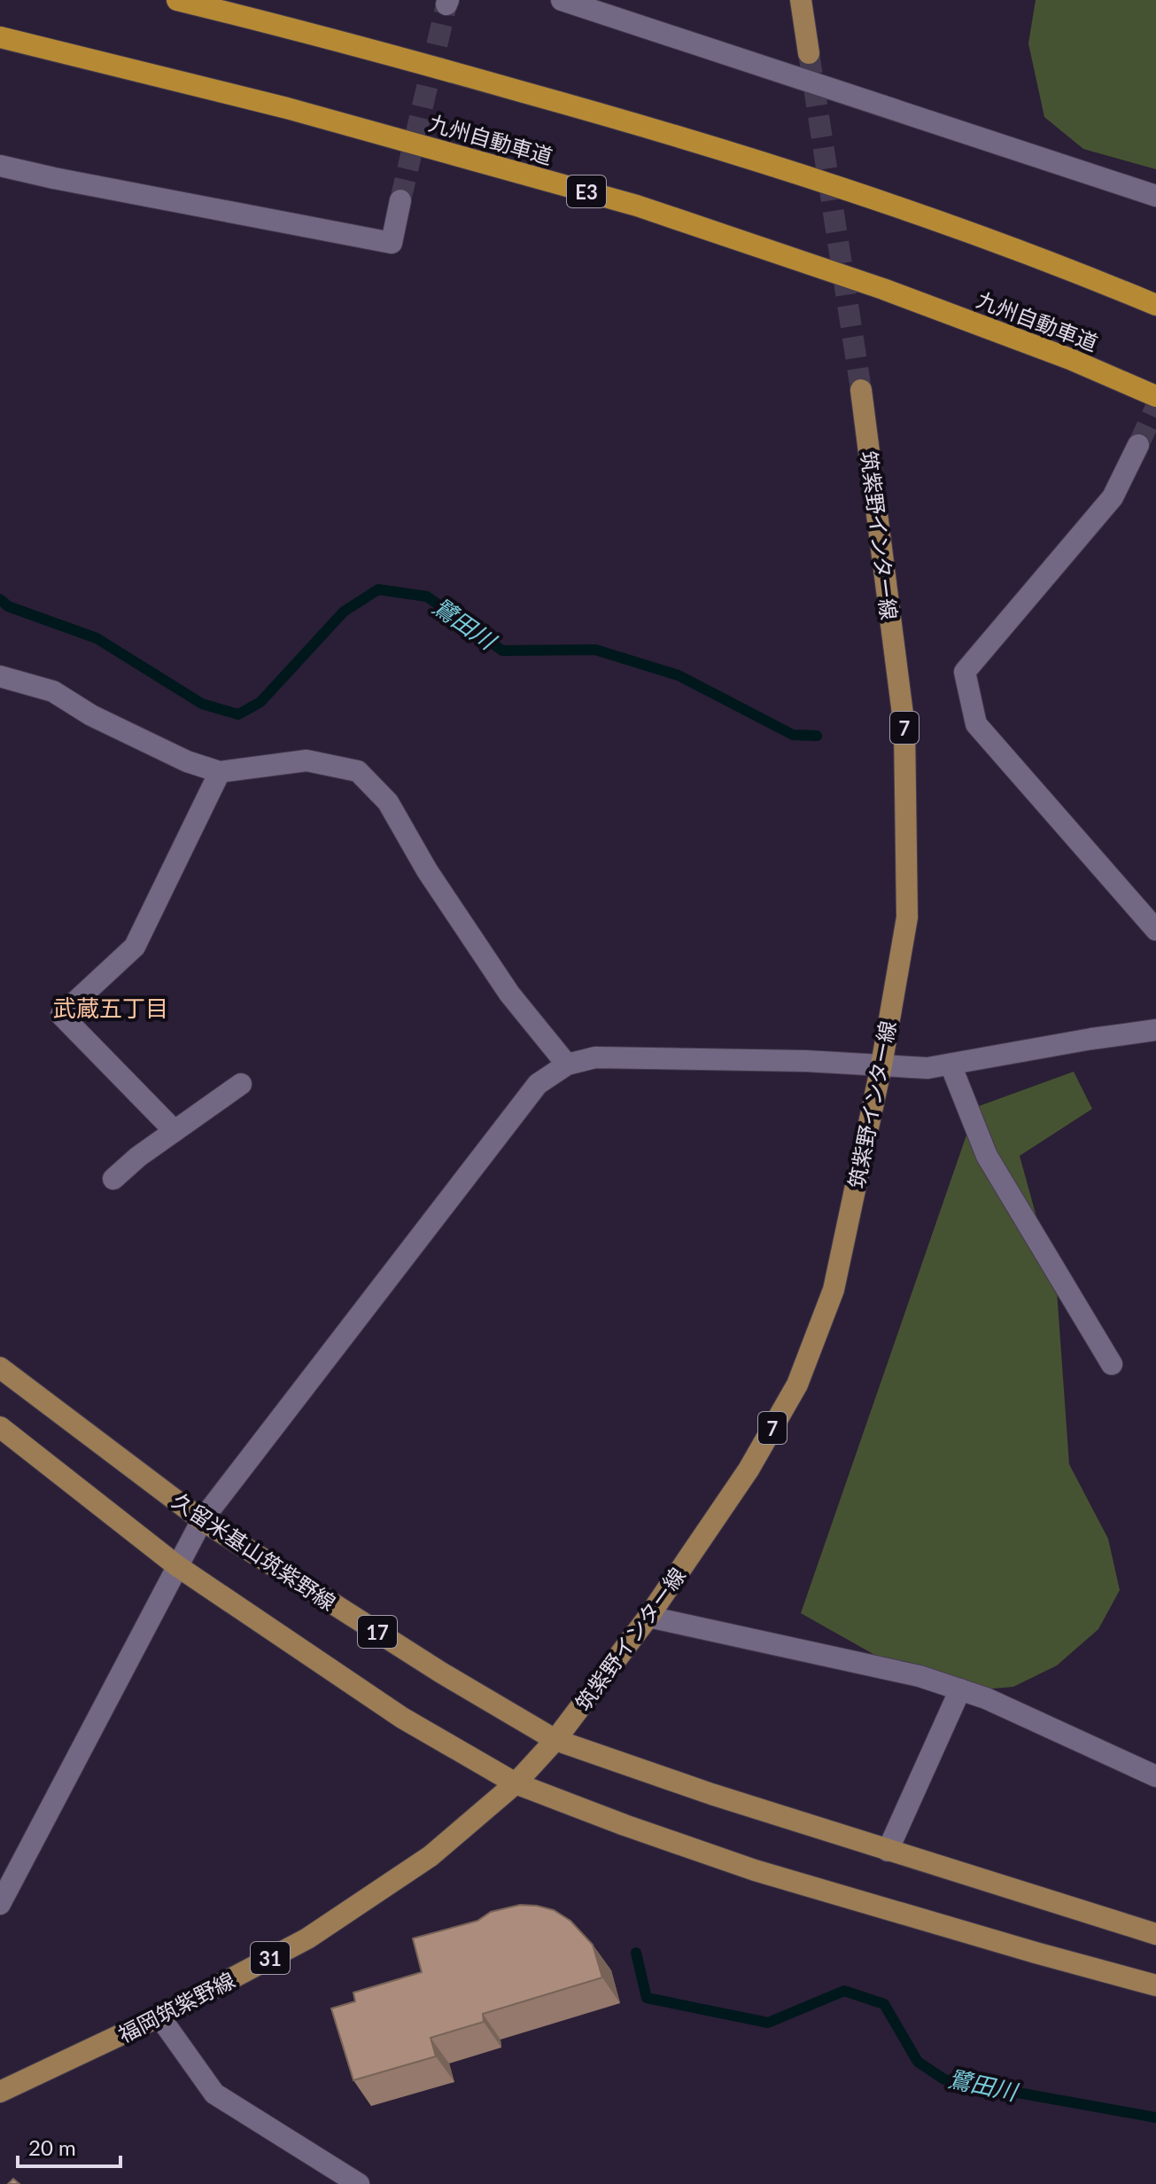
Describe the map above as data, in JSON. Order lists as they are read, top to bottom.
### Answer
{
  "streets": {
    "highway": ["九州自動車道", "E3"],
    "main road": [
      "筑紫野インター線",
      "7",
      "久留米基山筑紫野線",
      "17",
      "31",
      "福岡筑紫野線"
    ]
  },
  "crossings": [
    ["筑紫野インター線", "久留米基山筑紫野線"],
    ["筑紫野インター線", "福岡筑紫野線"]
  ],
  "districts": ["武蔵五丁目"],
  "water": ["鷺田川"],
  "scale_bar": "20 m"
}
